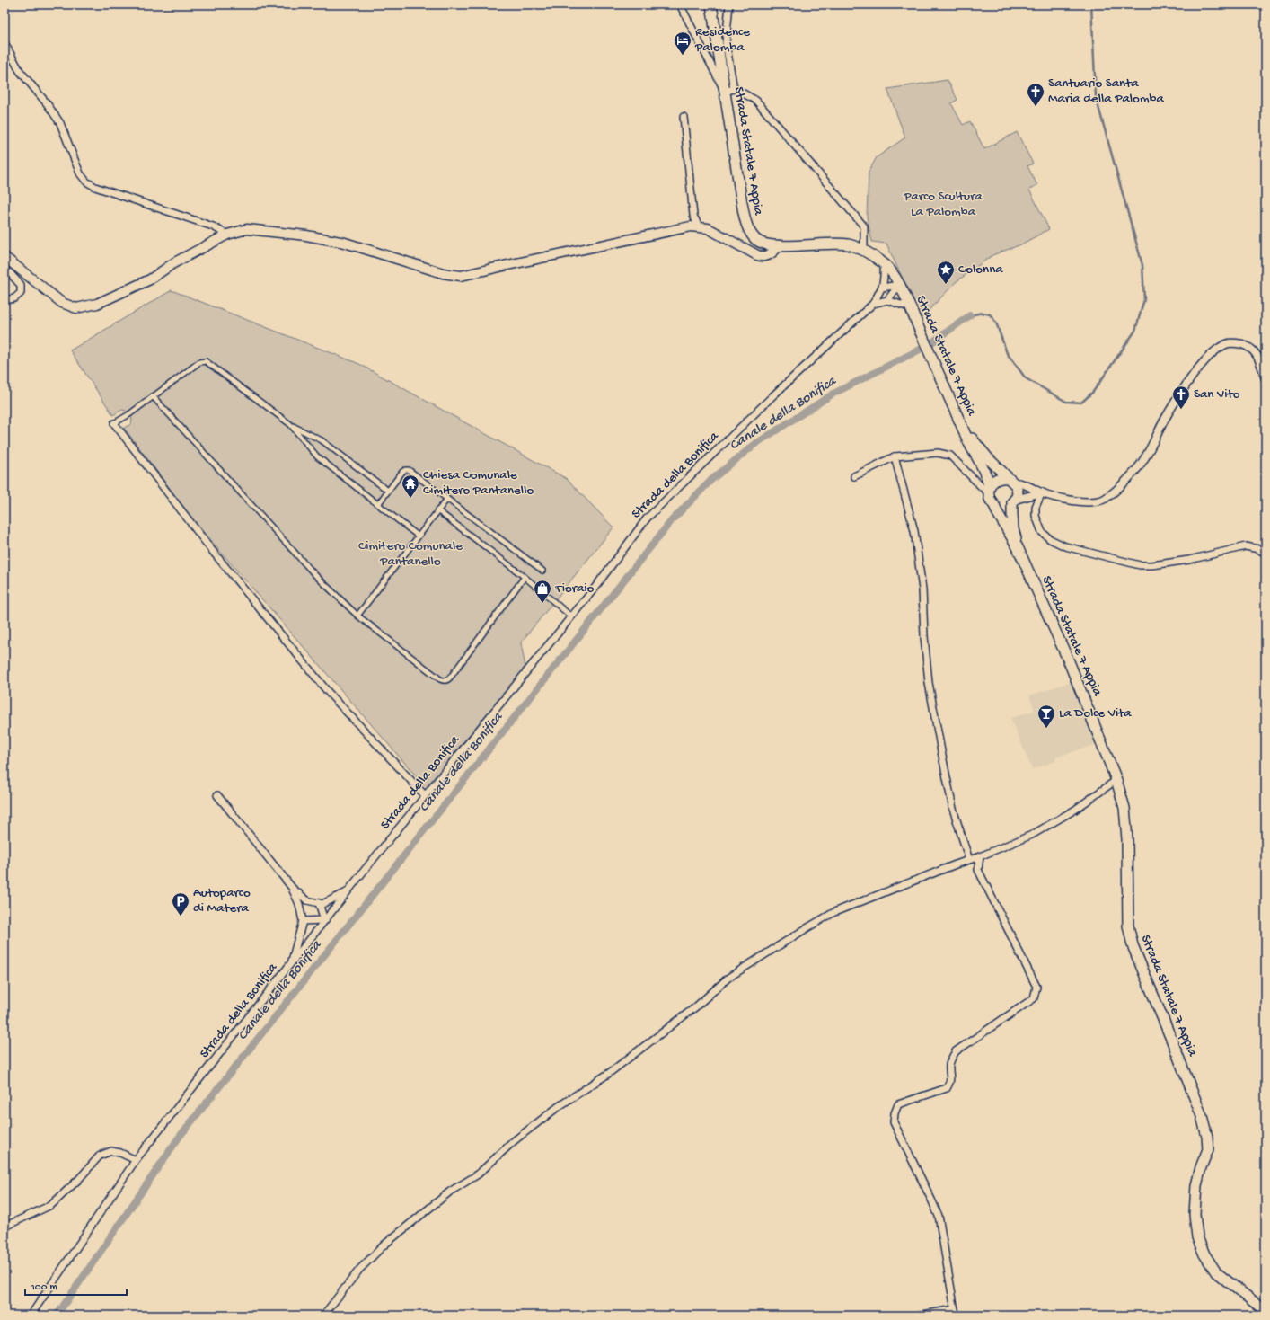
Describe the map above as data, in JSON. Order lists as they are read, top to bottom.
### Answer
{
  "streets": {
    "main road": ["Strada Statale 7 Appia"],
    "street": ["Strada della Bonifica"]
  },
  "water": ["Canale della Bonifica"],
  "parks": ["Parco Scultura La Palomba", "Cimitero Comunale Pantanello"],
  "places": {
    "hotel": ["Residence Palomba"],
    "church": ["Santuario Santa Maria della Palomba", "San Vito"],
    "place": ["Colonna"],
    "temple": ["Chiesa Comunale Cimitero Pantanello"],
    "shop": ["Fioraio"],
    "bar": ["La Dolce Vita"],
    "parking": ["Autoparco di Matera"]
  },
  "scale_bar": "100 m"
}
